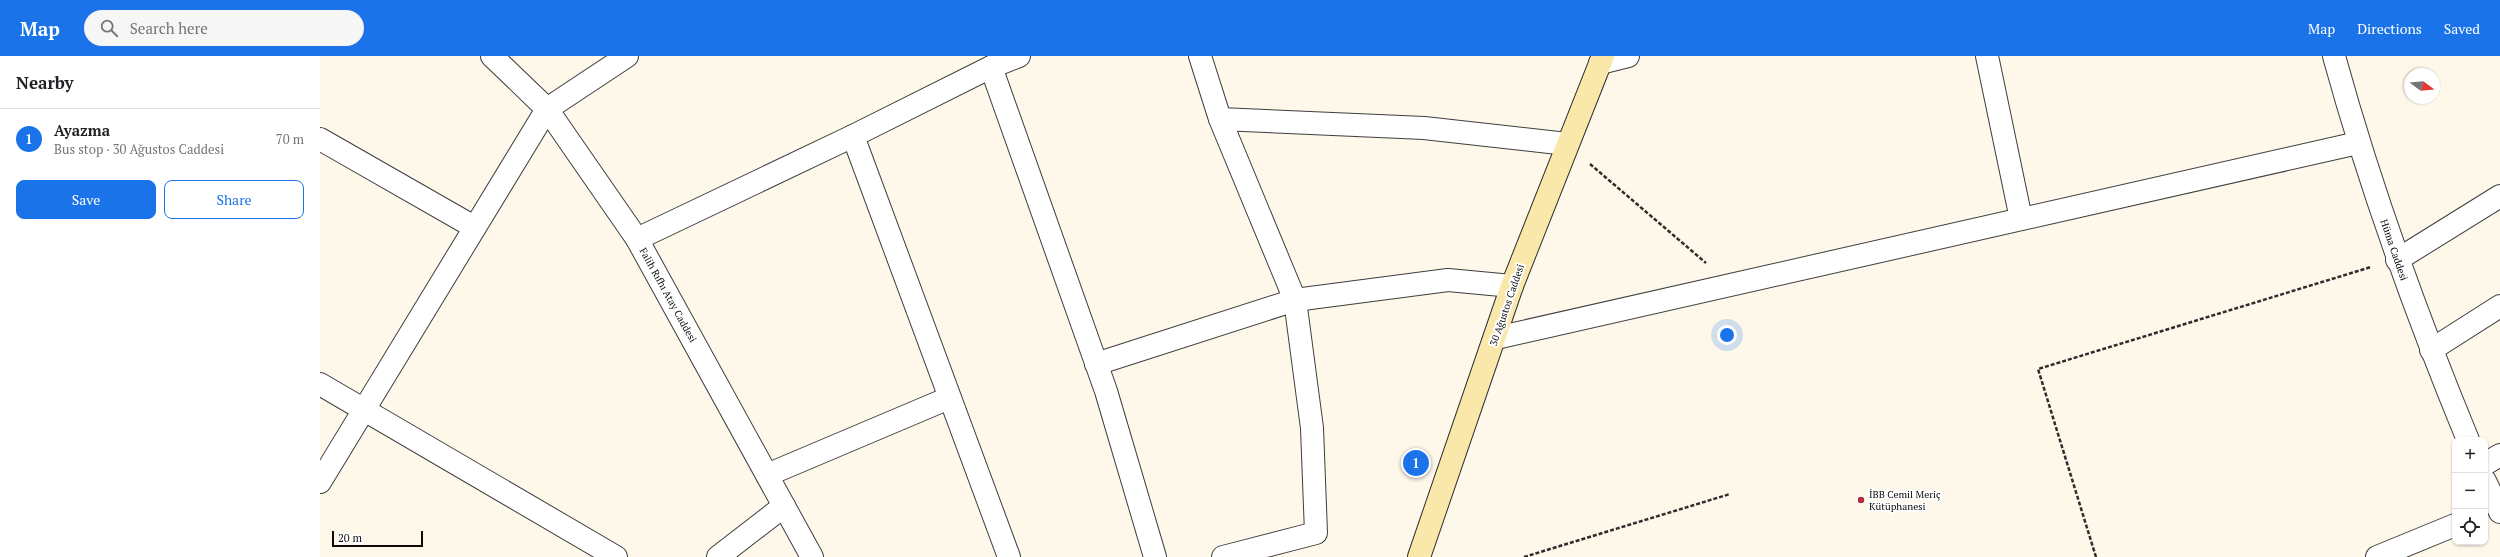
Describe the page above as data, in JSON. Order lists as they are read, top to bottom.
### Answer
{
  "streets": {
    "main road": ["30 Ağustos Caddesi"],
    "street": ["Hüma Caddesi", "Falih Rıfhı Atay Caddesi"]
  },
  "places": ["İBB Cemil Meriç Kütüphanesi"],
  "scale_bar": "20 m",
  "north": "right",
  "page": {
    "header": "Map",
    "search": "Search here",
    "nav": ["Map", "Directions", "Saved"],
    "heading": "Nearby",
    "list": [
      {
        "mark": "1",
        "name": "Ayazma",
        "note": "Bus stop · 30 Ağustos Caddesi",
        "value": "70 m"
      }
    ],
    "buttons": ["Save", "Share"],
    "map_buttons": ["+", "−"],
    "pins": "1",
    "scale": "20 m"
  }
}
